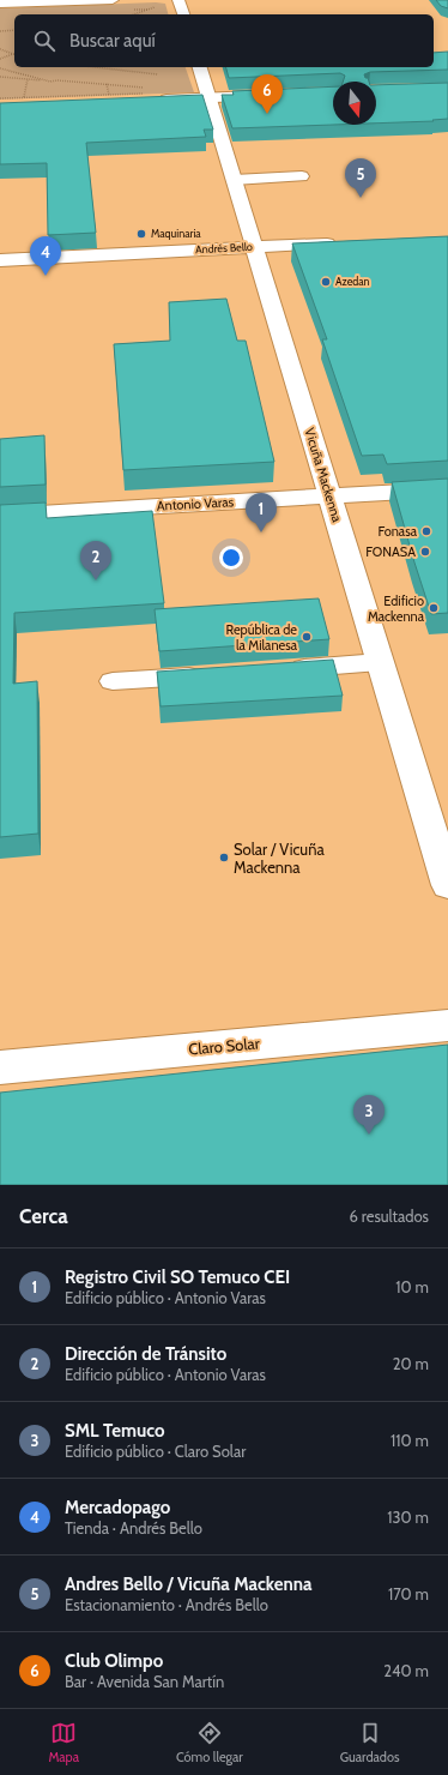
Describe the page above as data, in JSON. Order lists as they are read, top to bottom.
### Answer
{
  "streets": {
    "street": [
      "Andrés Bello",
      "Vicuña Mackenna",
      "Antonio Varas",
      "Claro Solar"
    ]
  },
  "crossings": [
    ["Andrés Bello", "Vicuña Mackenna"],
    ["Vicuña Mackenna", "Antonio Varas"]
  ],
  "places": [
    "Maquinaria",
    "Azedan",
    "Fonasa",
    "FONASA",
    "Edificio Mackenna",
    "República de la Milanesa",
    "Solar / Vicuña Mackenna"
  ],
  "north": "bottom",
  "page": {
    "search": "Buscar aquí",
    "pins": [
      "6",
      "5",
      "4",
      "1",
      "2",
      "3"
    ],
    "heading": ["Cerca", "6 resultados"],
    "list": [
      {
        "mark": "1",
        "name": "Registro Civil SO Temuco CEI",
        "note": "Edificio público · Antonio Varas",
        "value": "10 m"
      },
      {
        "mark": "2",
        "name": "Dirección de Tránsito",
        "note": "Edificio público · Antonio Varas",
        "value": "20 m"
      },
      {
        "mark": "3",
        "name": "SML Temuco",
        "note": "Edificio público · Claro Solar",
        "value": "110 m"
      },
      {
        "mark": "4",
        "name": "Mercadopago",
        "note": "Tienda · Andrés Bello",
        "value": "130 m"
      },
      {
        "mark": "5",
        "name": "Andres Bello / Vicuña Mackenna",
        "note": "Estacionamiento · Andrés Bello",
        "value": "170 m"
      },
      {
        "mark": "6",
        "name": "Club Olimpo",
        "note": "Bar · Avenida San Martín",
        "value": "240 m"
      }
    ],
    "nav": ["Mapa", "Cómo llegar", "Guardados"]
  }
}
